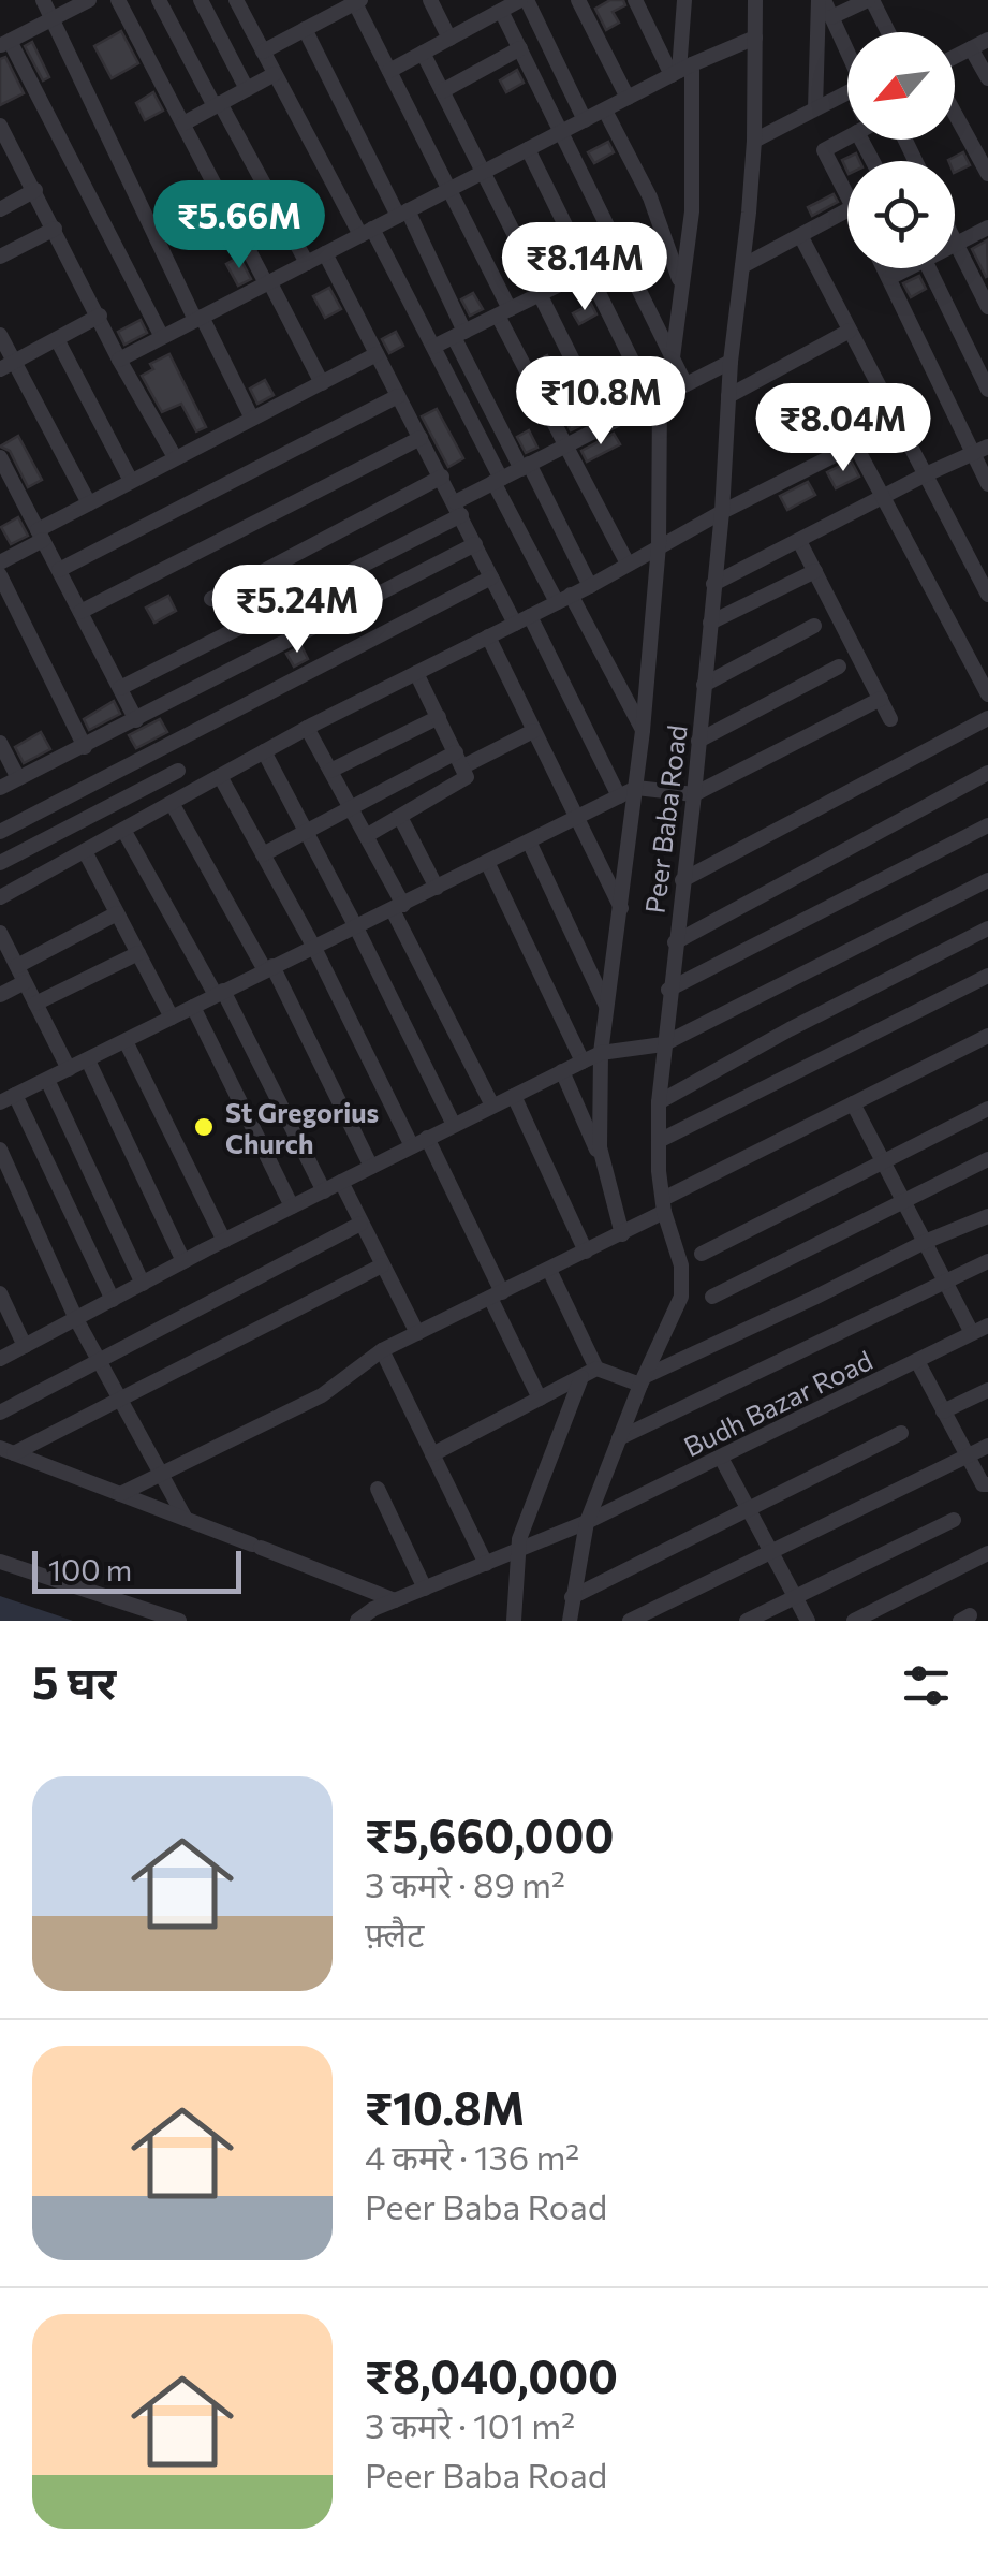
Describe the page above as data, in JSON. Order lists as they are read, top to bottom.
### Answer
{
  "streets": {
    "street": ["Peer Baba Road", "Budh Bazar Road"]
  },
  "crossings": [
    ["Peer Baba Road", "Budh Bazar Road"]
  ],
  "places": ["St Gregorius Church"],
  "scale_bar": "100 m",
  "north": "bottom left",
  "page": {
    "price": [
      "₹5.66M",
      "₹8.14M",
      "₹10.8M",
      "₹8.04M",
      "₹5.24M"
    ],
    "scale": "100 m",
    "heading": "5 घर",
    "list": [
      {
        "name": "₹5,660,000",
        "note": "3 कमरे · 89 m² · फ़्लैट"
      },
      {
        "name": "₹10.8M",
        "note": "4 कमरे · 136 m² · Peer Baba Road"
      },
      {
        "name": "₹8,040,000",
        "note": "3 कमरे · 101 m² · Peer Baba Road"
      }
    ]
  }
}
